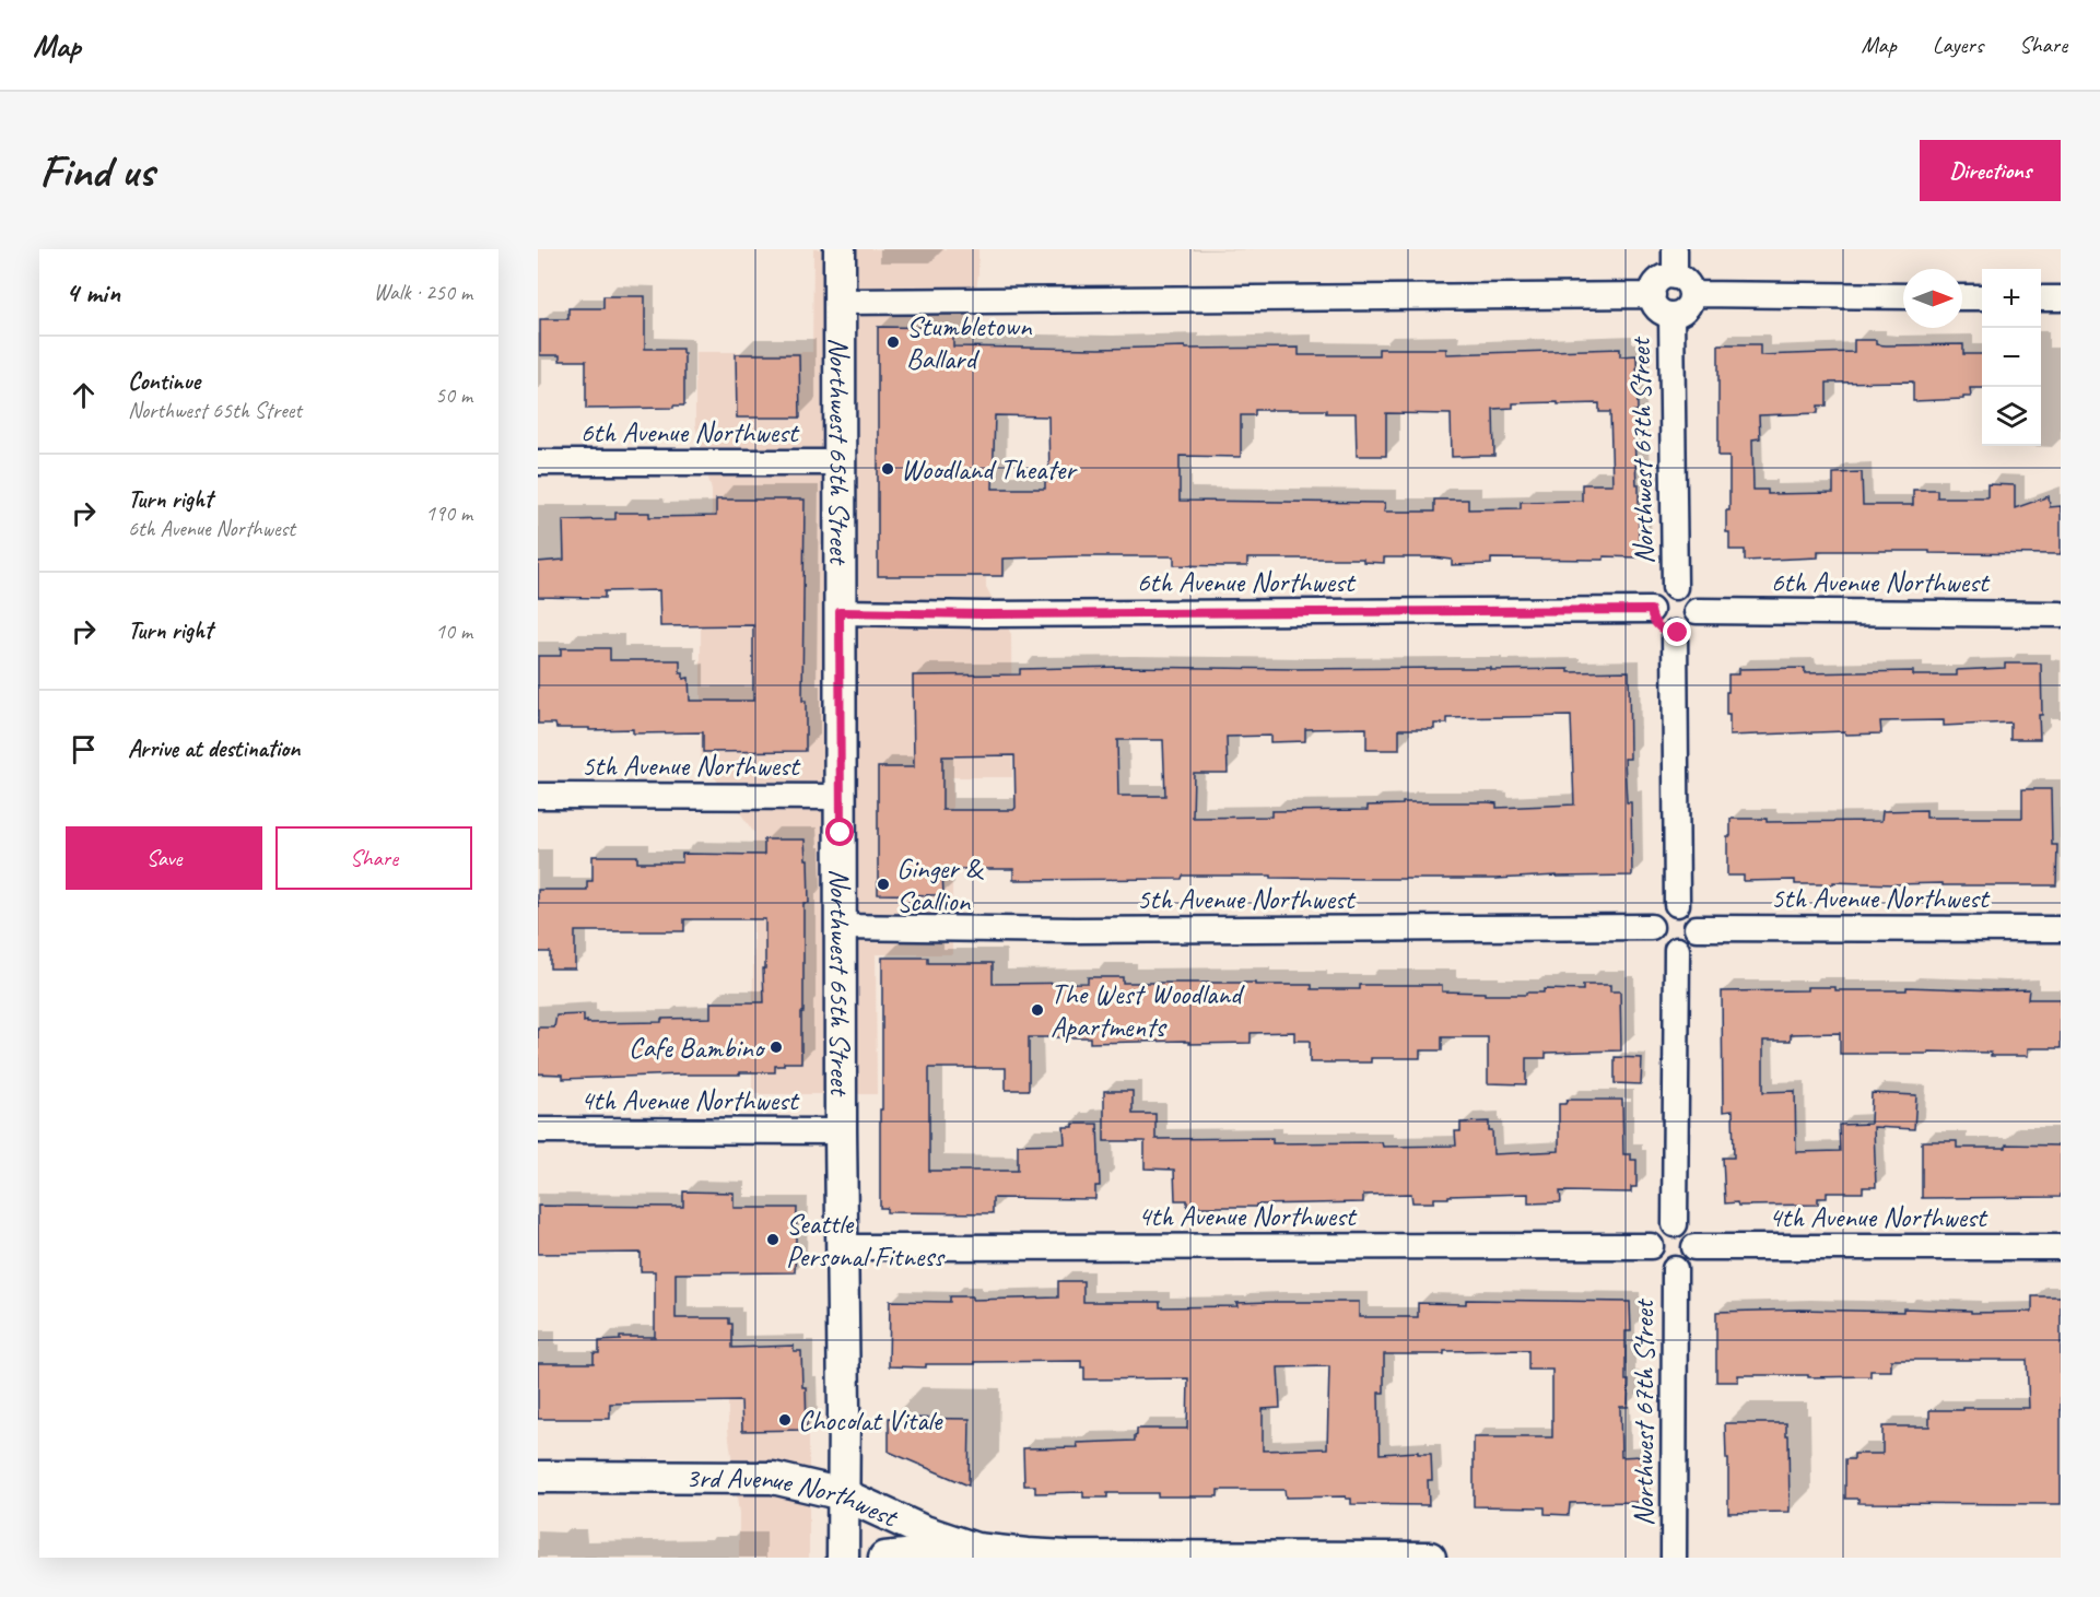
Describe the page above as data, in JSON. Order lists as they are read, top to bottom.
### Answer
{
  "streets": {
    "street": [
      "6th Avenue Northwest",
      "Northwest 65th Street",
      "Northwest 67th Street",
      "5th Avenue Northwest",
      "4th Avenue Northwest",
      "3rd Avenue Northwest"
    ]
  },
  "crossings": [
    ["6th Avenue Northwest", "Northwest 65th Street"],
    ["6th Avenue Northwest", "Northwest 67th Street"],
    ["Northwest 65th Street", "5th Avenue Northwest"],
    ["Northwest 65th Street", "4th Avenue Northwest"],
    ["Northwest 65th Street", "3rd Avenue Northwest"],
    ["Northwest 67th Street", "4th Avenue Northwest"]
  ],
  "places": [
    "Stumbletown Ballard",
    "Woodland Theater",
    "Ginger & Scallion",
    "The West Woodland Apartments",
    "Cafe Bambino",
    "Seattle Personal Fitness",
    "Chocolat Vitale"
  ],
  "north": "right",
  "page": {
    "header": "Map",
    "nav": ["Map", "Layers", "Share"],
    "buttons": [
      "Directions",
      ["Save", "Share"]
    ],
    "title": "Find us",
    "heading": ["4 min", "Walk · 250 m"],
    "map_buttons": ["+", "−"],
    "list": [
      ["Continue", "Northwest 65th Street", "50 m"],
      ["Turn right", "6th Avenue Northwest", "190 m"],
      ["Turn right", "10 m"],
      "Arrive at destination"
    ]
  }
}
